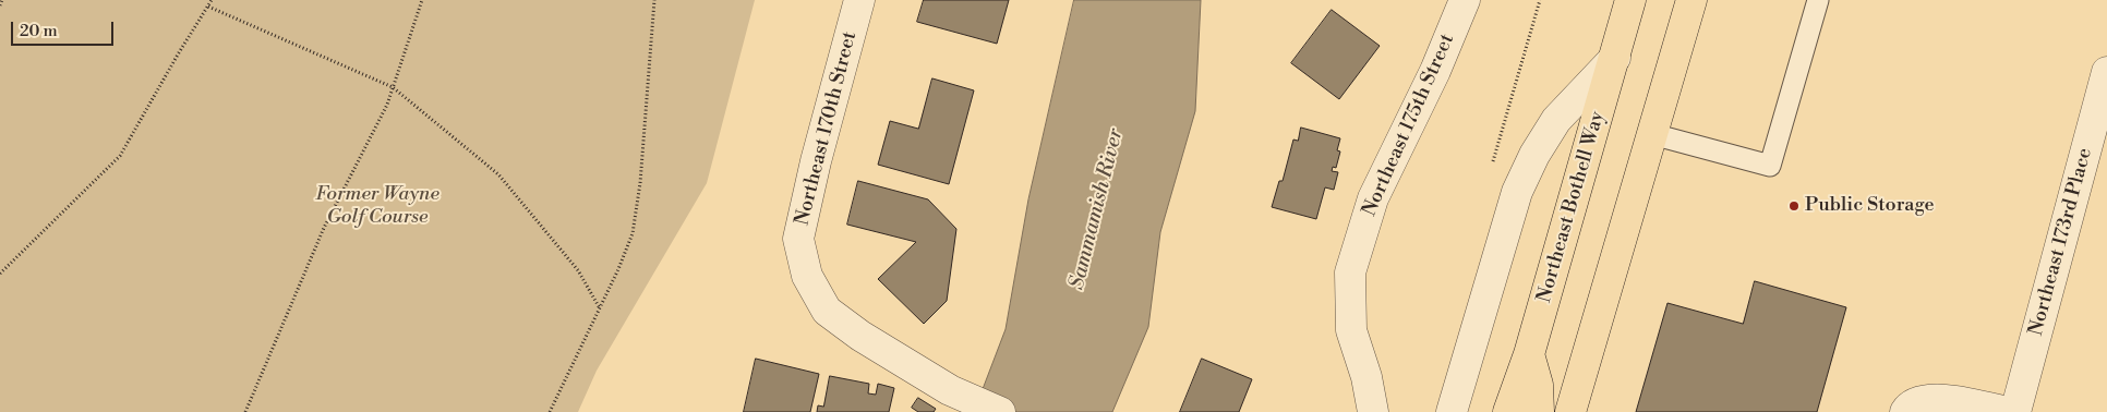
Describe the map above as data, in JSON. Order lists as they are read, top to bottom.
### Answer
{
  "streets": {
    "main road": ["Northeast Bothell Way"],
    "street": ["Northeast 175th Street", "Northeast 170th Street", "Northeast 173rd Place"]
  },
  "water": ["Sammamish River"],
  "parks": ["Former Wayne Golf Course"],
  "places": ["Public Storage"],
  "scale_bar": "20 m"
}
